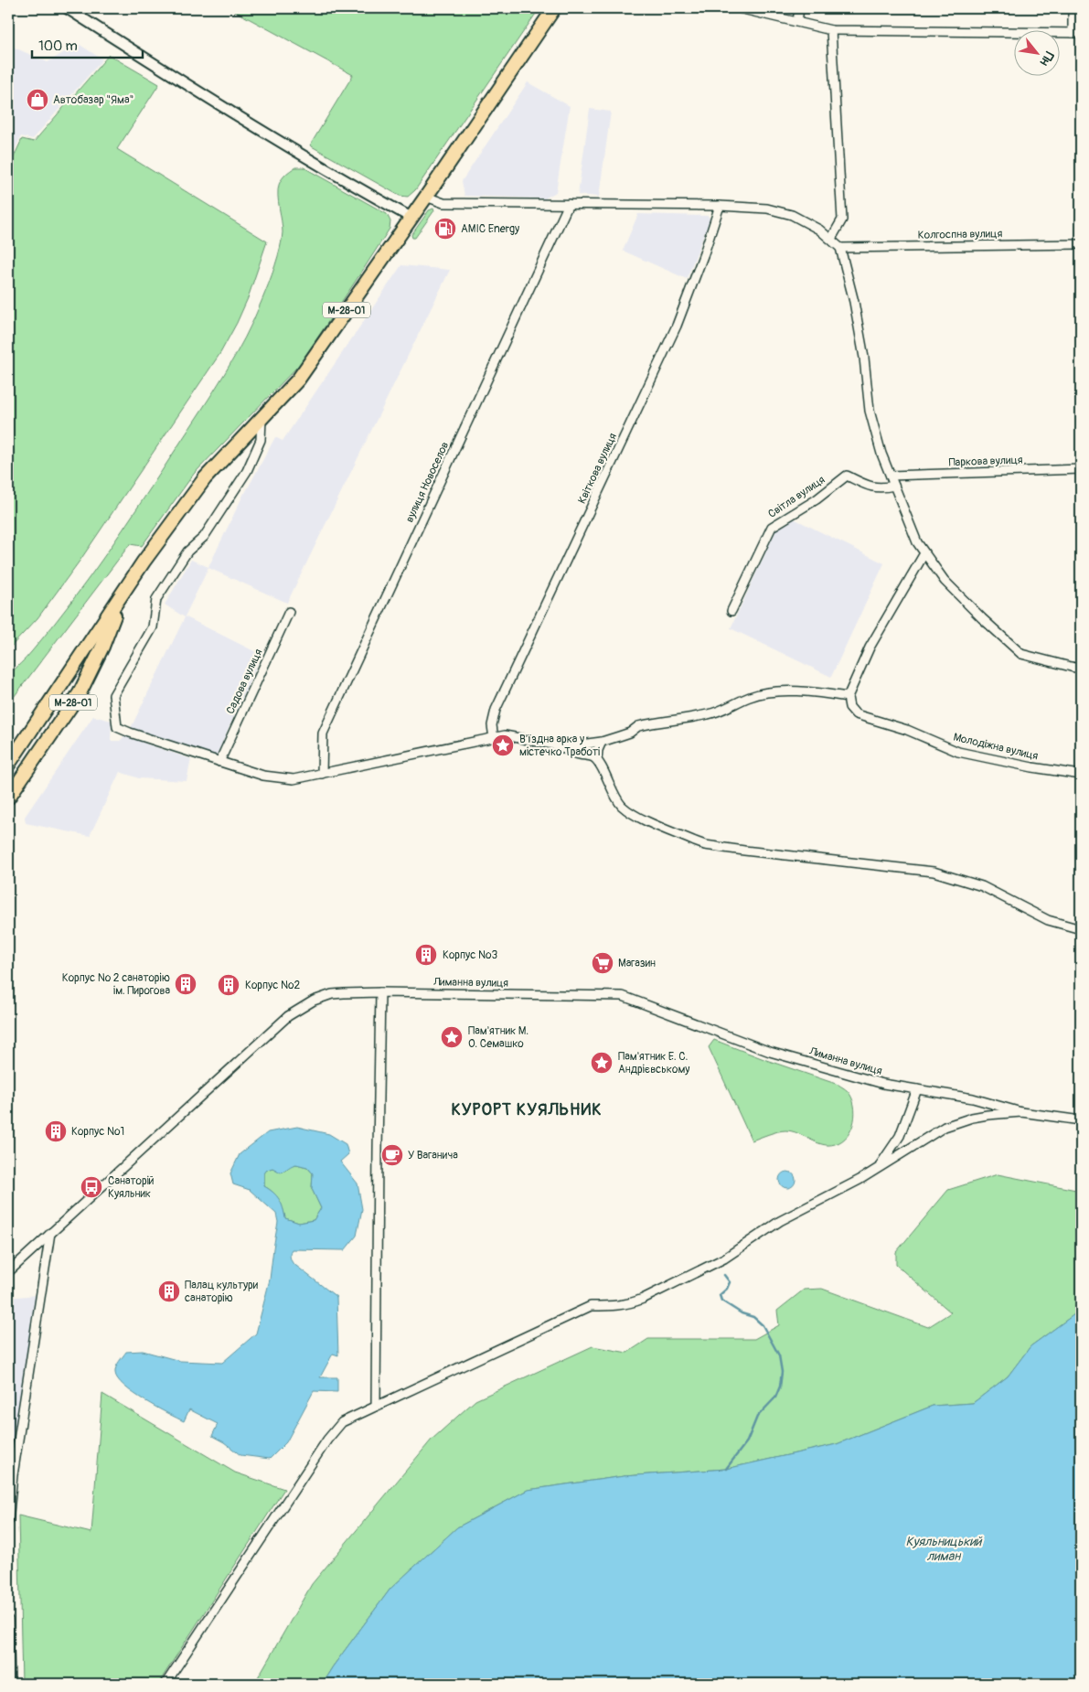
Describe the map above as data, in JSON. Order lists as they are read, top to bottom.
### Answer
{
  "streets": {
    "highway": ["М-28-01"],
    "street": [
      "Колгоспна вулиця",
      "Паркова вулиця",
      "Квіткова вулиця",
      "вулиця Новоселов",
      "Світла вулиця",
      "Садова вулиця",
      "Молодіжна вулиця",
      "Лиманна вулиця"
    ]
  },
  "districts": ["КУРОРТ КУЯЛЬНИК"],
  "water": ["Куяльницький лиман"],
  "places": {
    "shop": ["Автобазар \"Яма\""],
    "fuel station": ["AMIC Energy"],
    "place": ["В'їздна арка у містечко Тработі", "Пам'ятник М. О. Семашко", "Пам'ятник Е. С. Андрієвському"],
    "building": [
      "Корпус №3",
      "Корпус № 2 санаторію ім. Пирогова",
      "Корпус №2",
      "Корпус №1",
      "Палац культури санаторію"
    ],
    "supermarket": ["Магазин"],
    "cafe": ["У Ваганича"],
    "bus stop": ["Санаторій Куяльник"]
  },
  "scale_bar": "100 m",
  "north": "bottom right"
}
